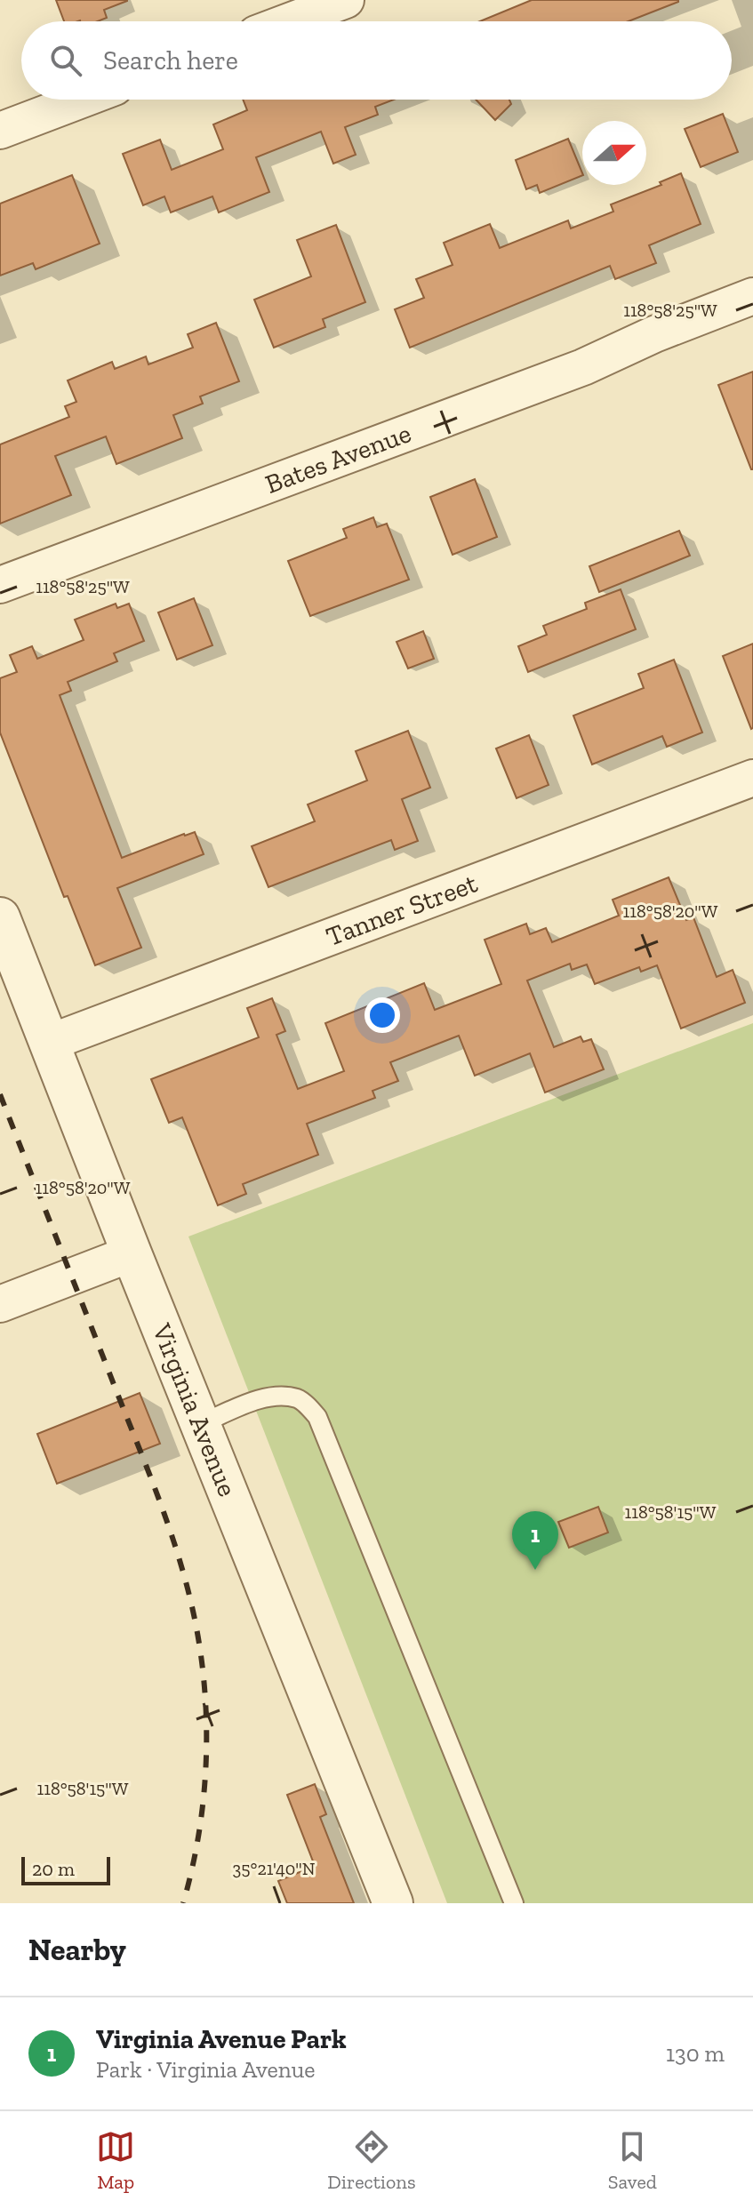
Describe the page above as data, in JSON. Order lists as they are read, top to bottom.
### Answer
{
  "streets": {
    "street": ["Bates Avenue", "Tanner Street", "Virginia Avenue"]
  },
  "crossings": [
    ["Tanner Street", "Virginia Avenue"]
  ],
  "scale_bar": "20 m",
  "north": "right",
  "page": {
    "search": "Search here",
    "pins": "1",
    "scale": "20 m",
    "heading": "Nearby",
    "list": [
      {
        "mark": "1",
        "name": "Virginia Avenue Park",
        "note": "Park · Virginia Avenue",
        "value": "130 m"
      }
    ],
    "nav": ["Map", "Directions", "Saved"]
  },
  "coordinates": [
    "118°58'25\"W",
    "118°58'20\"W",
    "118°58'15\"W",
    "35°21'40\"N"
  ]
}
